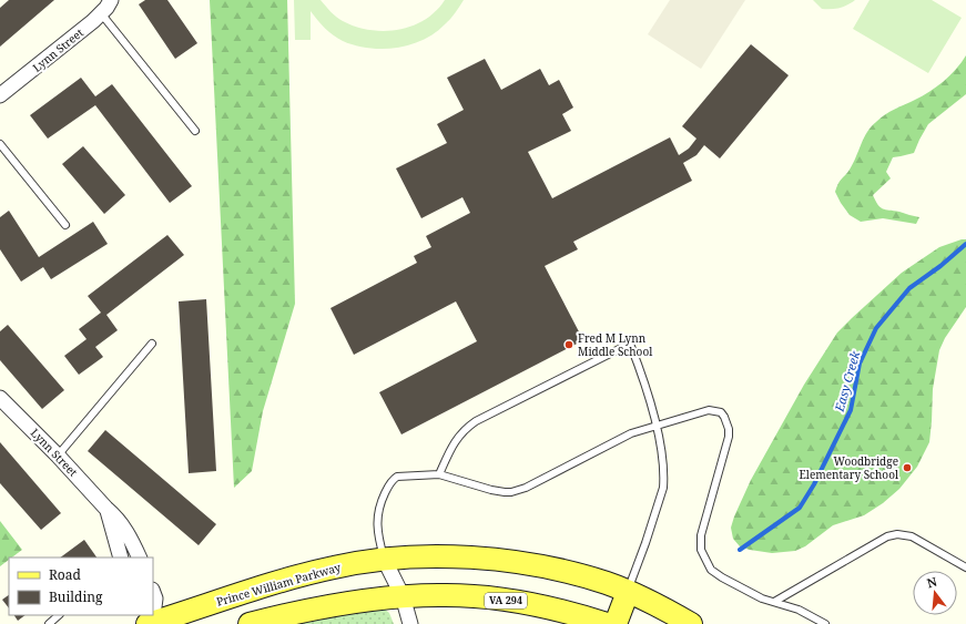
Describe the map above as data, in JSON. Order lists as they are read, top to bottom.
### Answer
{
  "streets": {
    "main road": ["Prince William Parkway", "VA 294"],
    "street": ["Lynn Street"]
  },
  "water": ["Easy Creek"],
  "places": ["Fred M Lynn Middle School", "Woodbridge Elementary School"],
  "legend": ["Road", "Building"],
  "north": "top"
}
